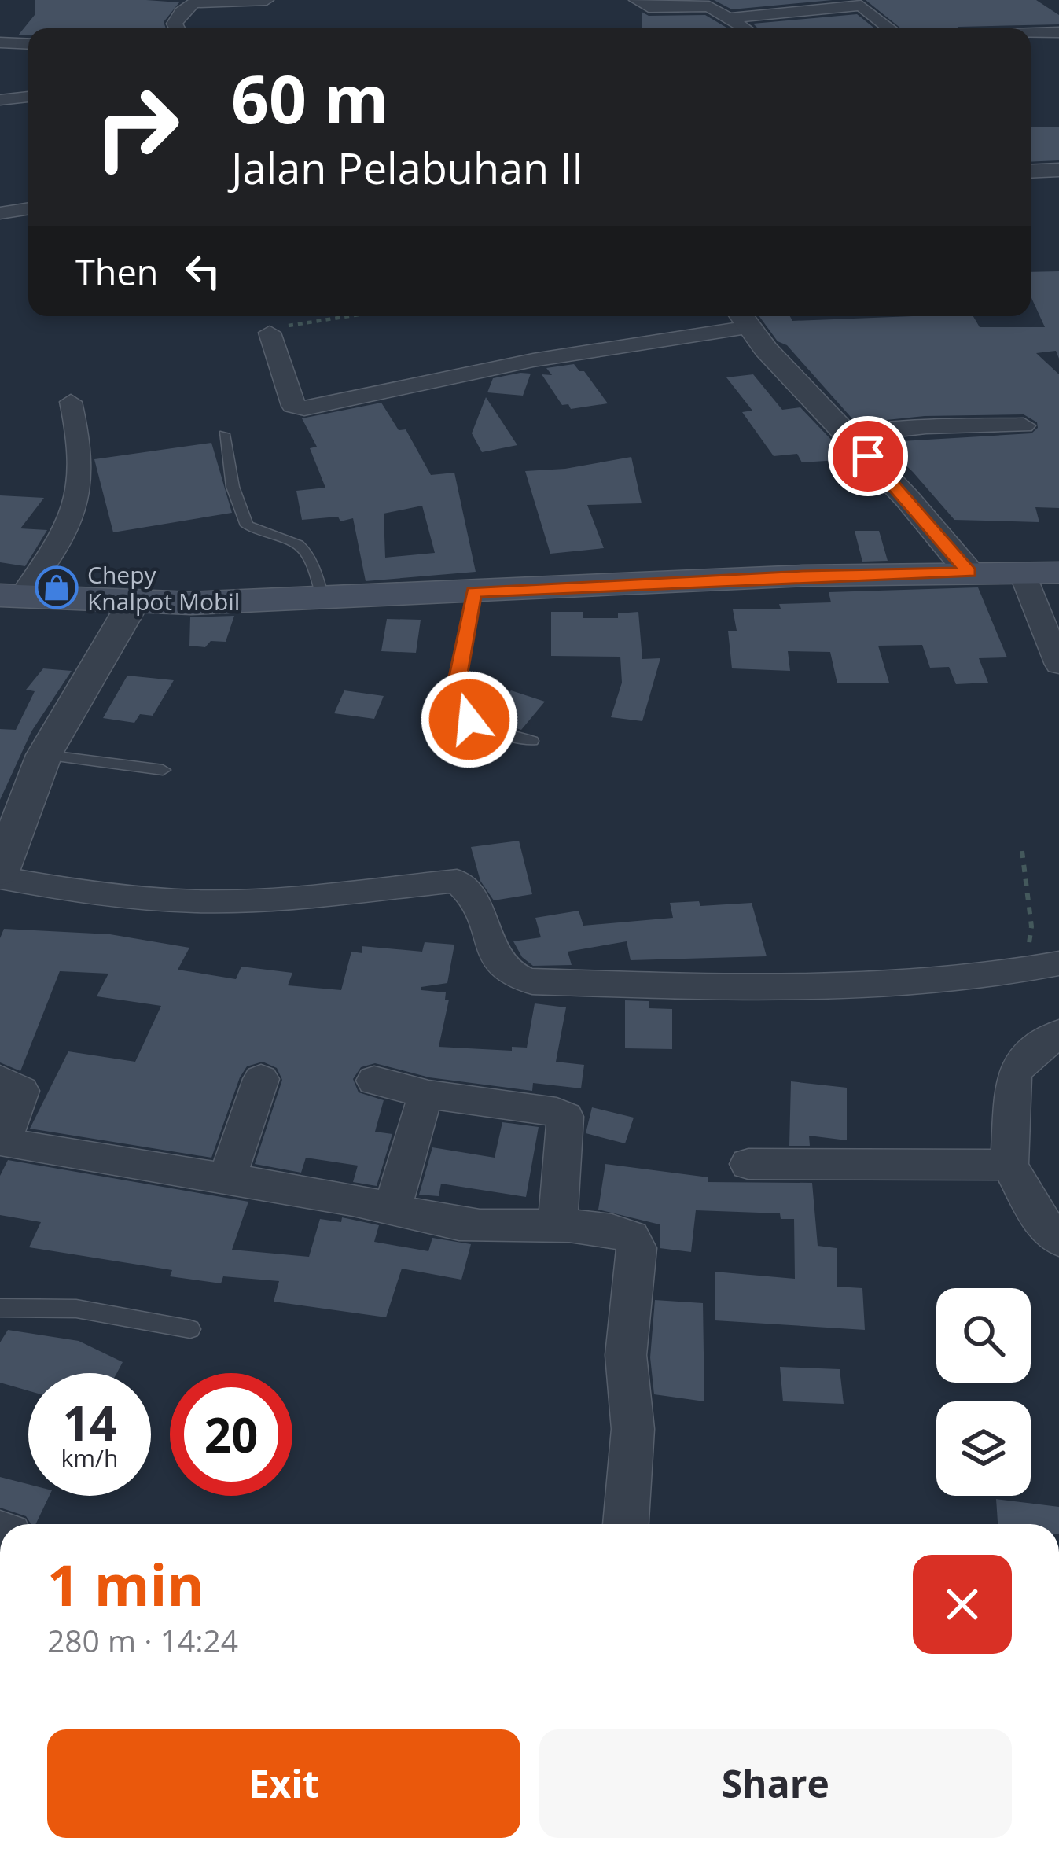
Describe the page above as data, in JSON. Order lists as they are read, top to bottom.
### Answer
{
  "places": {
    "shop": ["Chepy Knalpot Mobil"]
  },
  "page": {
    "turn": ["60 m", "Jalan Pelabuhan II"],
    "then": "Then",
    "speed": "14 km/h",
    "limit": "20",
    "heading": ["1 min", "280 m · 14:24"],
    "buttons": ["Exit", "Share"]
  }
}
